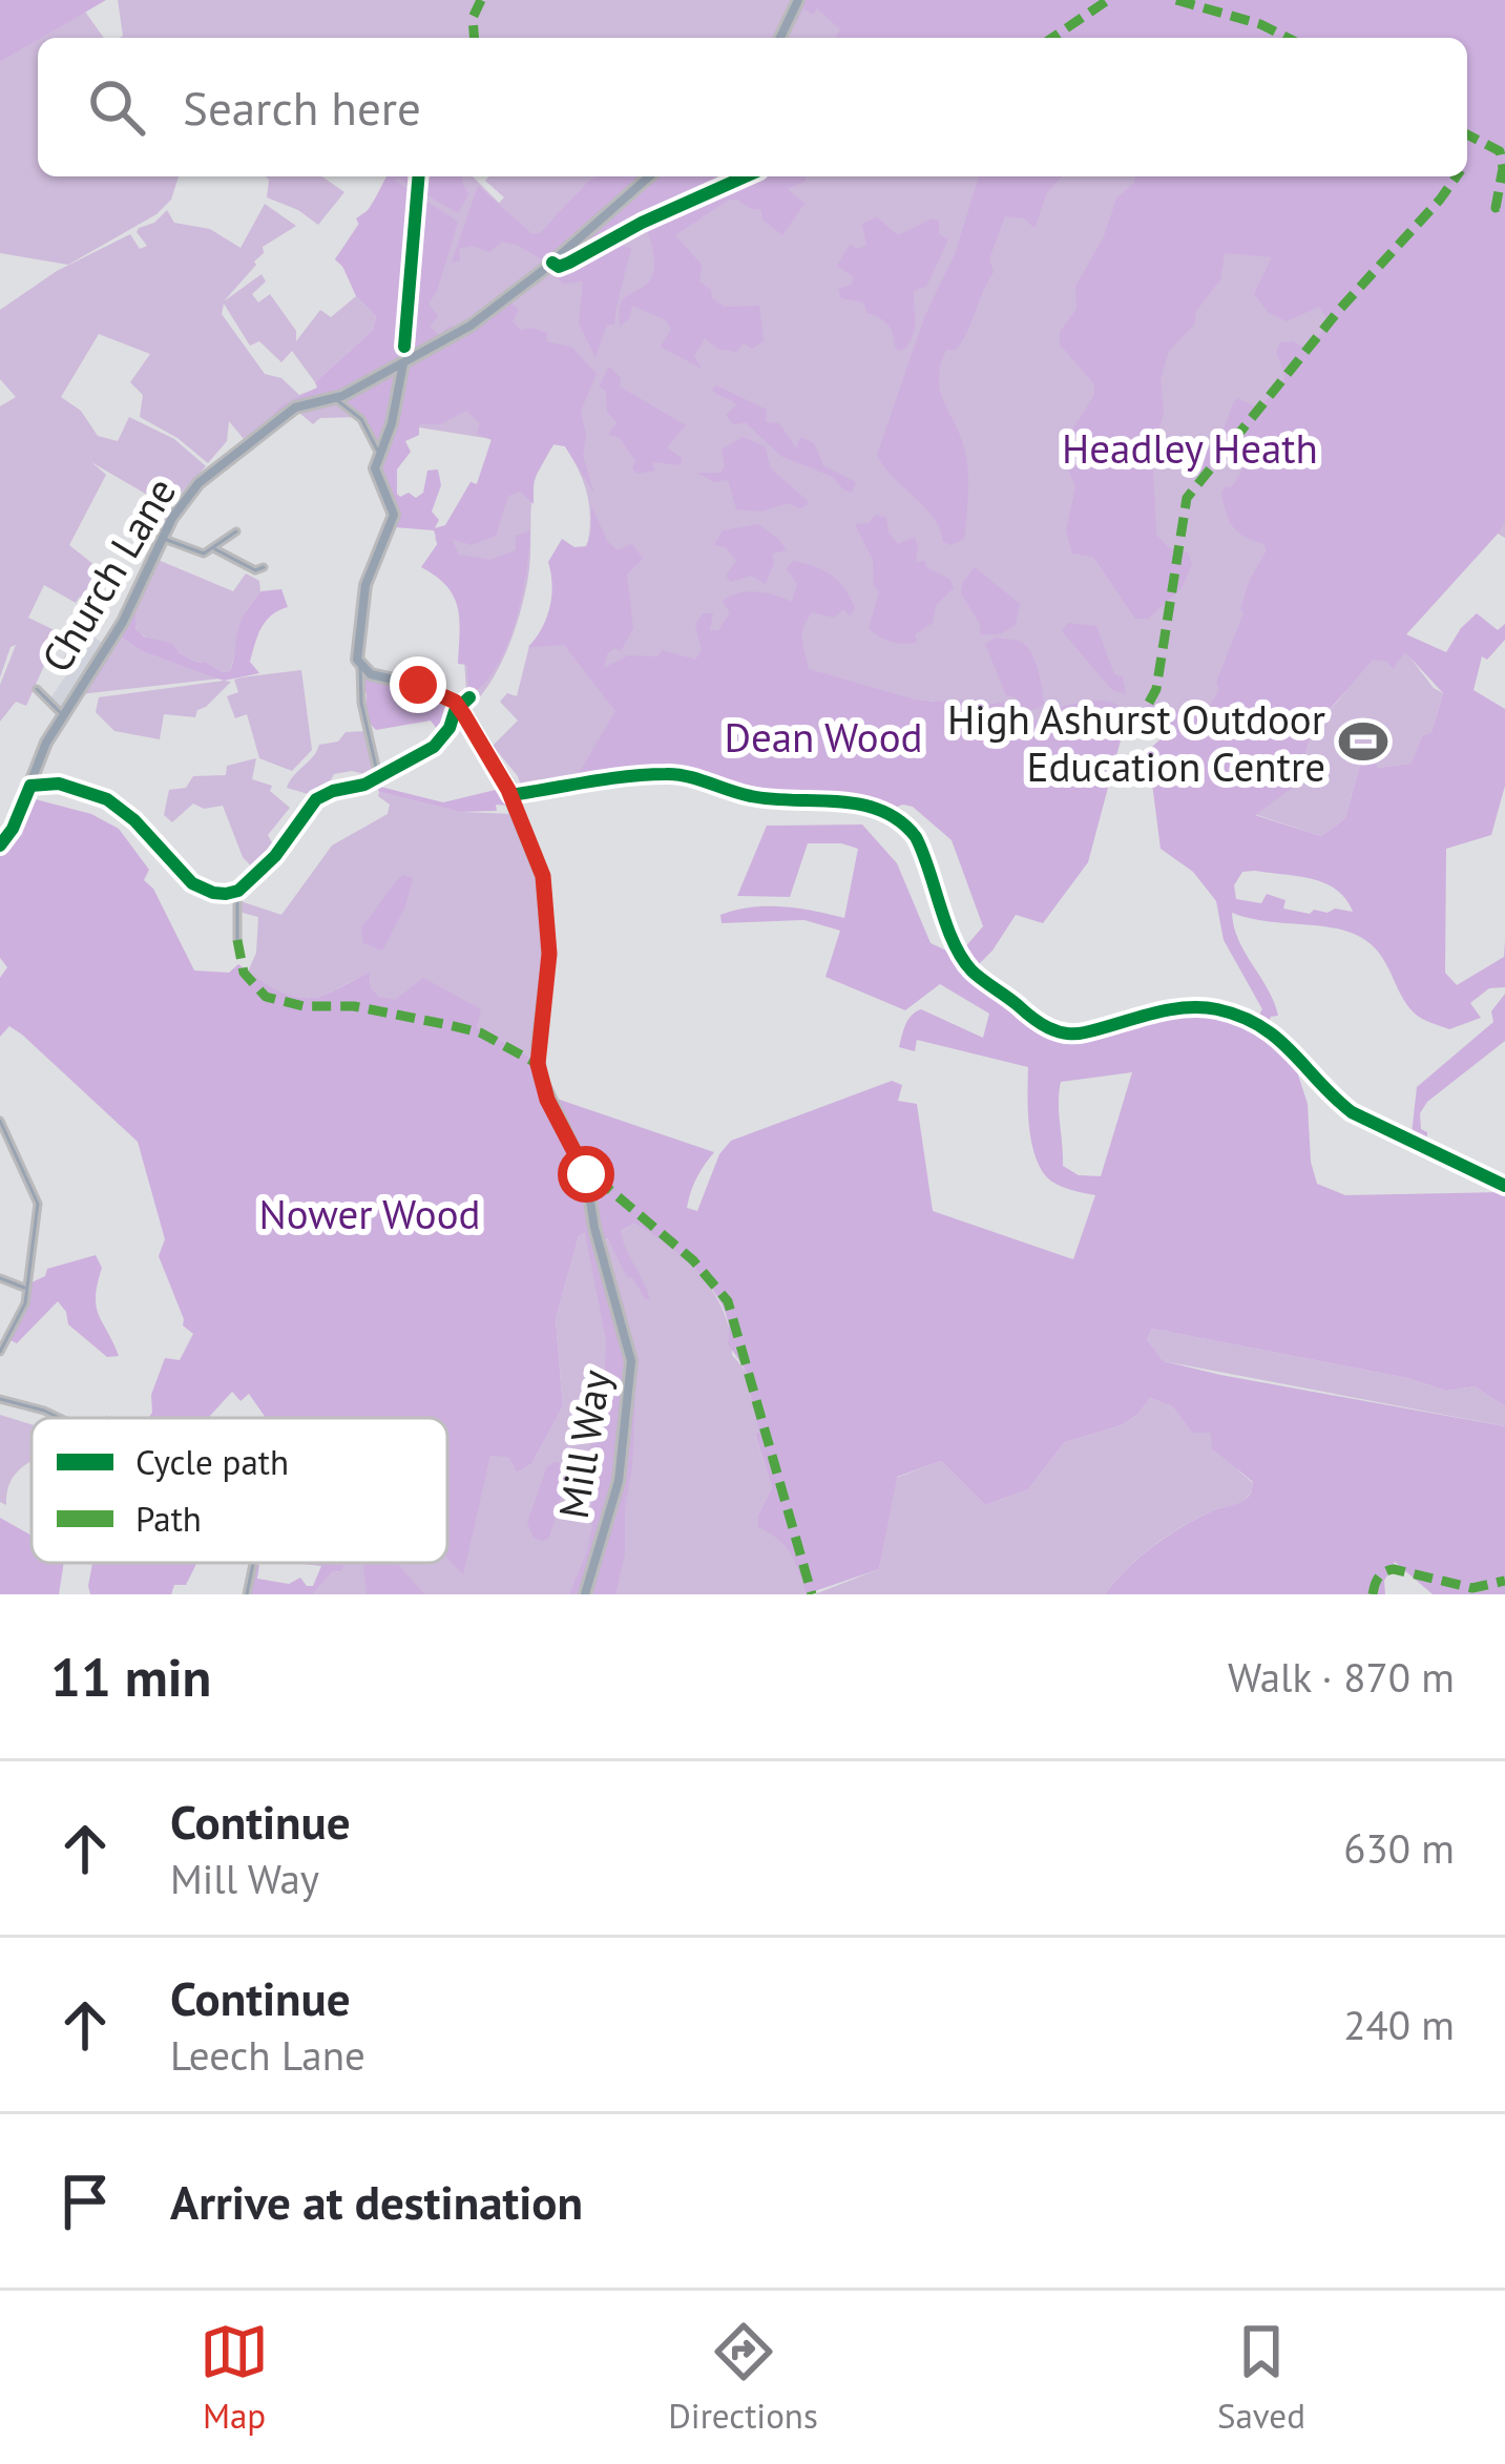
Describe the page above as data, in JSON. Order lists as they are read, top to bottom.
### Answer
{
  "streets": {
    "main road": ["Church Lane", "Mill Way"]
  },
  "parks": ["Headley Heath", "Dean Wood", "Nower Wood"],
  "places": {
    "sports": ["High Ashurst Outdoor Education Centre"]
  },
  "legend": ["Cycle path", "Path"],
  "page": {
    "search": "Search here",
    "heading": ["11 min", "Walk · 870 m"],
    "list": [
      ["Continue", "Mill Way", "630 m"],
      ["Continue", "Leech Lane", "240 m"],
      "Arrive at destination"
    ],
    "nav": ["Map", "Directions", "Saved"]
  }
}
